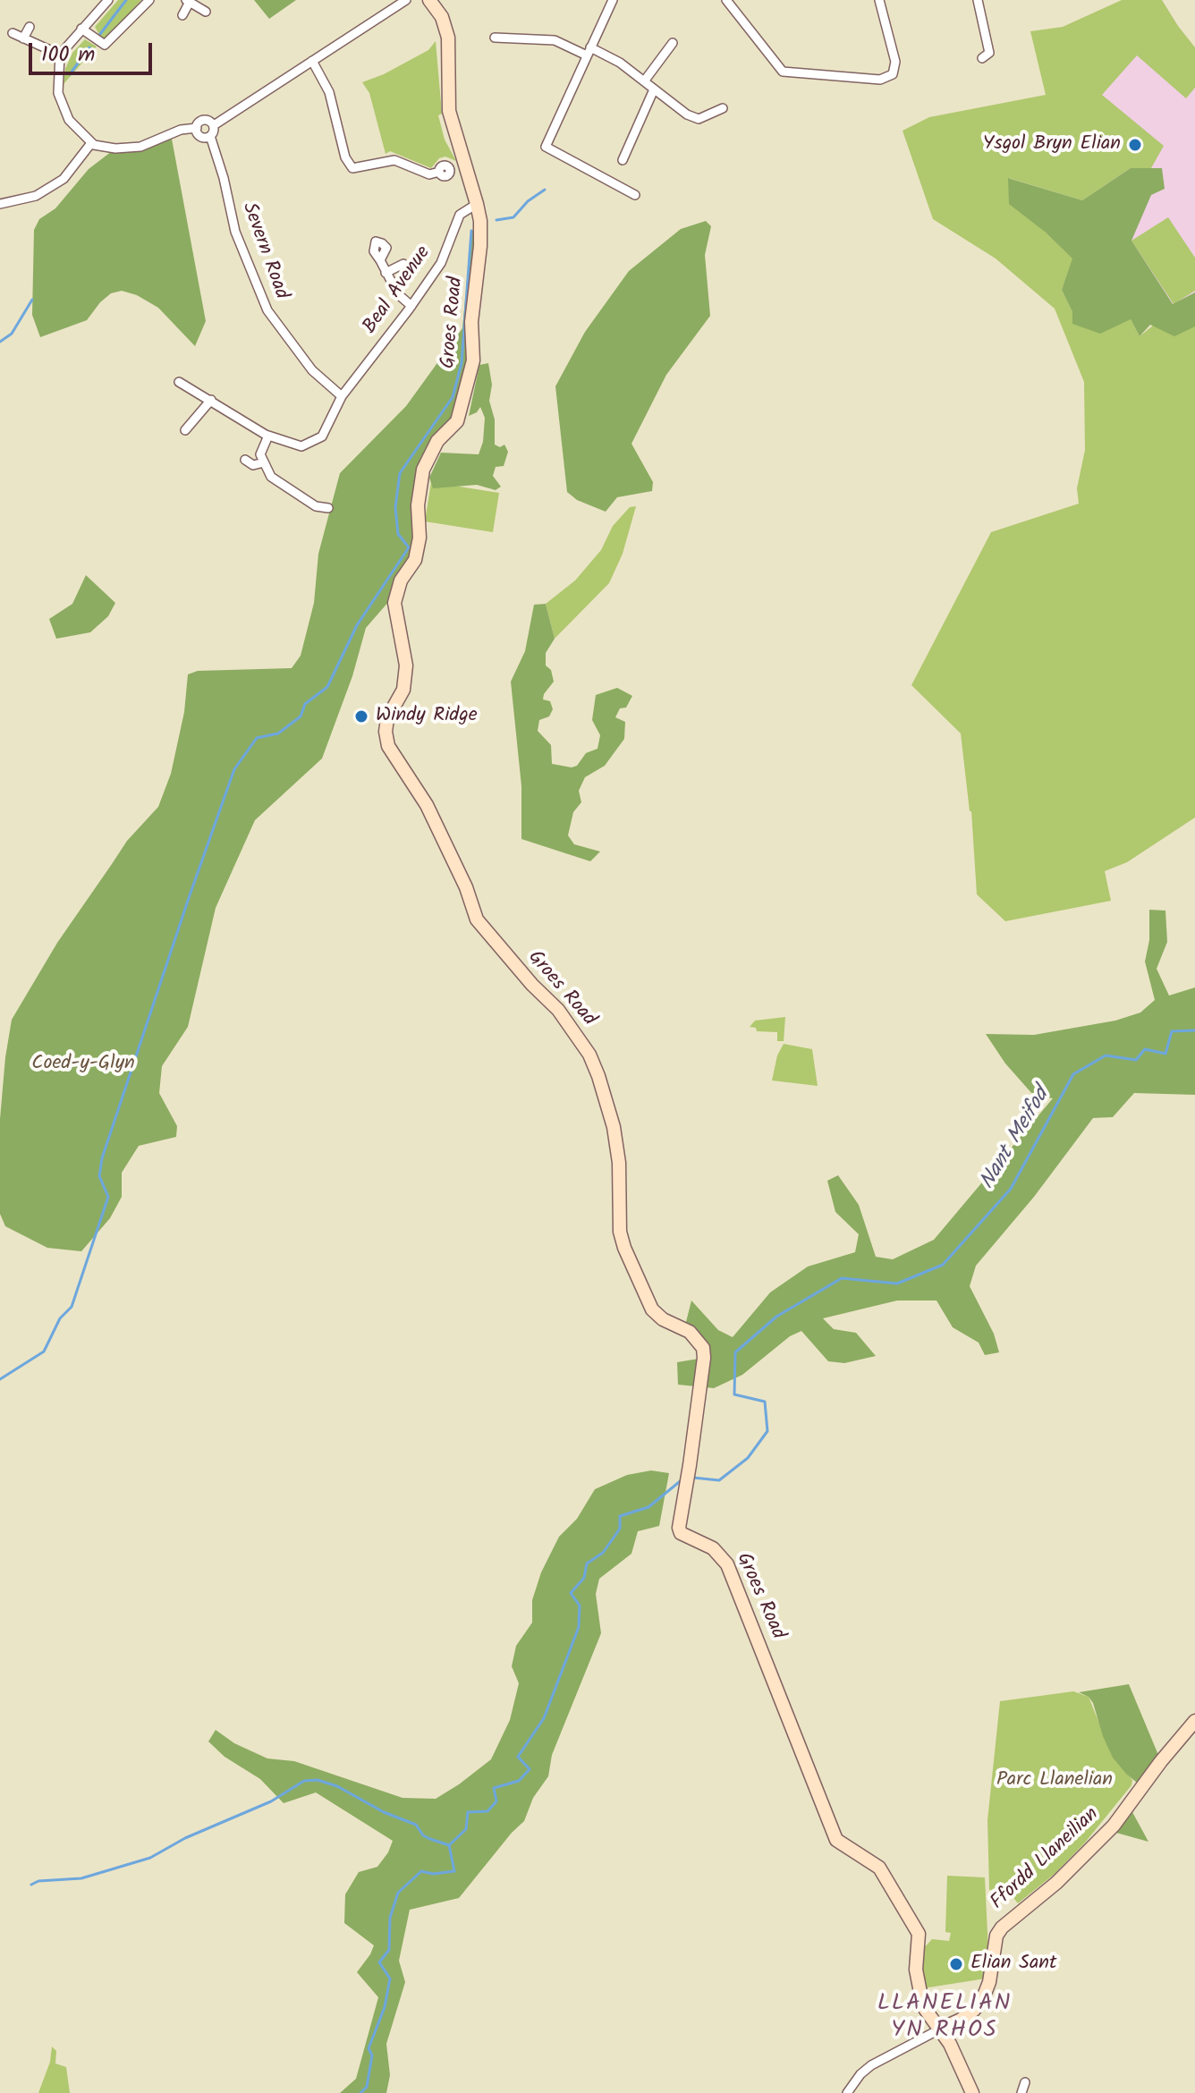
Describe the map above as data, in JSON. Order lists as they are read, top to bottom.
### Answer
{
  "streets": {
    "street": [
      "Severn Road",
      "Beal Avenue",
      "Groes Road",
      "Ffordd Llaneilian"
    ]
  },
  "crossings": [
    ["Severn Road", "Beal Avenue"],
    ["Beal Avenue", "Groes Road"],
    ["Groes Road", "Ffordd Llaneilian"]
  ],
  "districts": ["LLANELIAN YN RHOS"],
  "water": ["Nant Meifod"],
  "parks": ["Coed-y-Glyn", "Parc Llanelian"],
  "places": ["Ysgol Bryn Elian", "Windy Ridge", "Elian Sant"],
  "scale_bar": "100 m"
}
